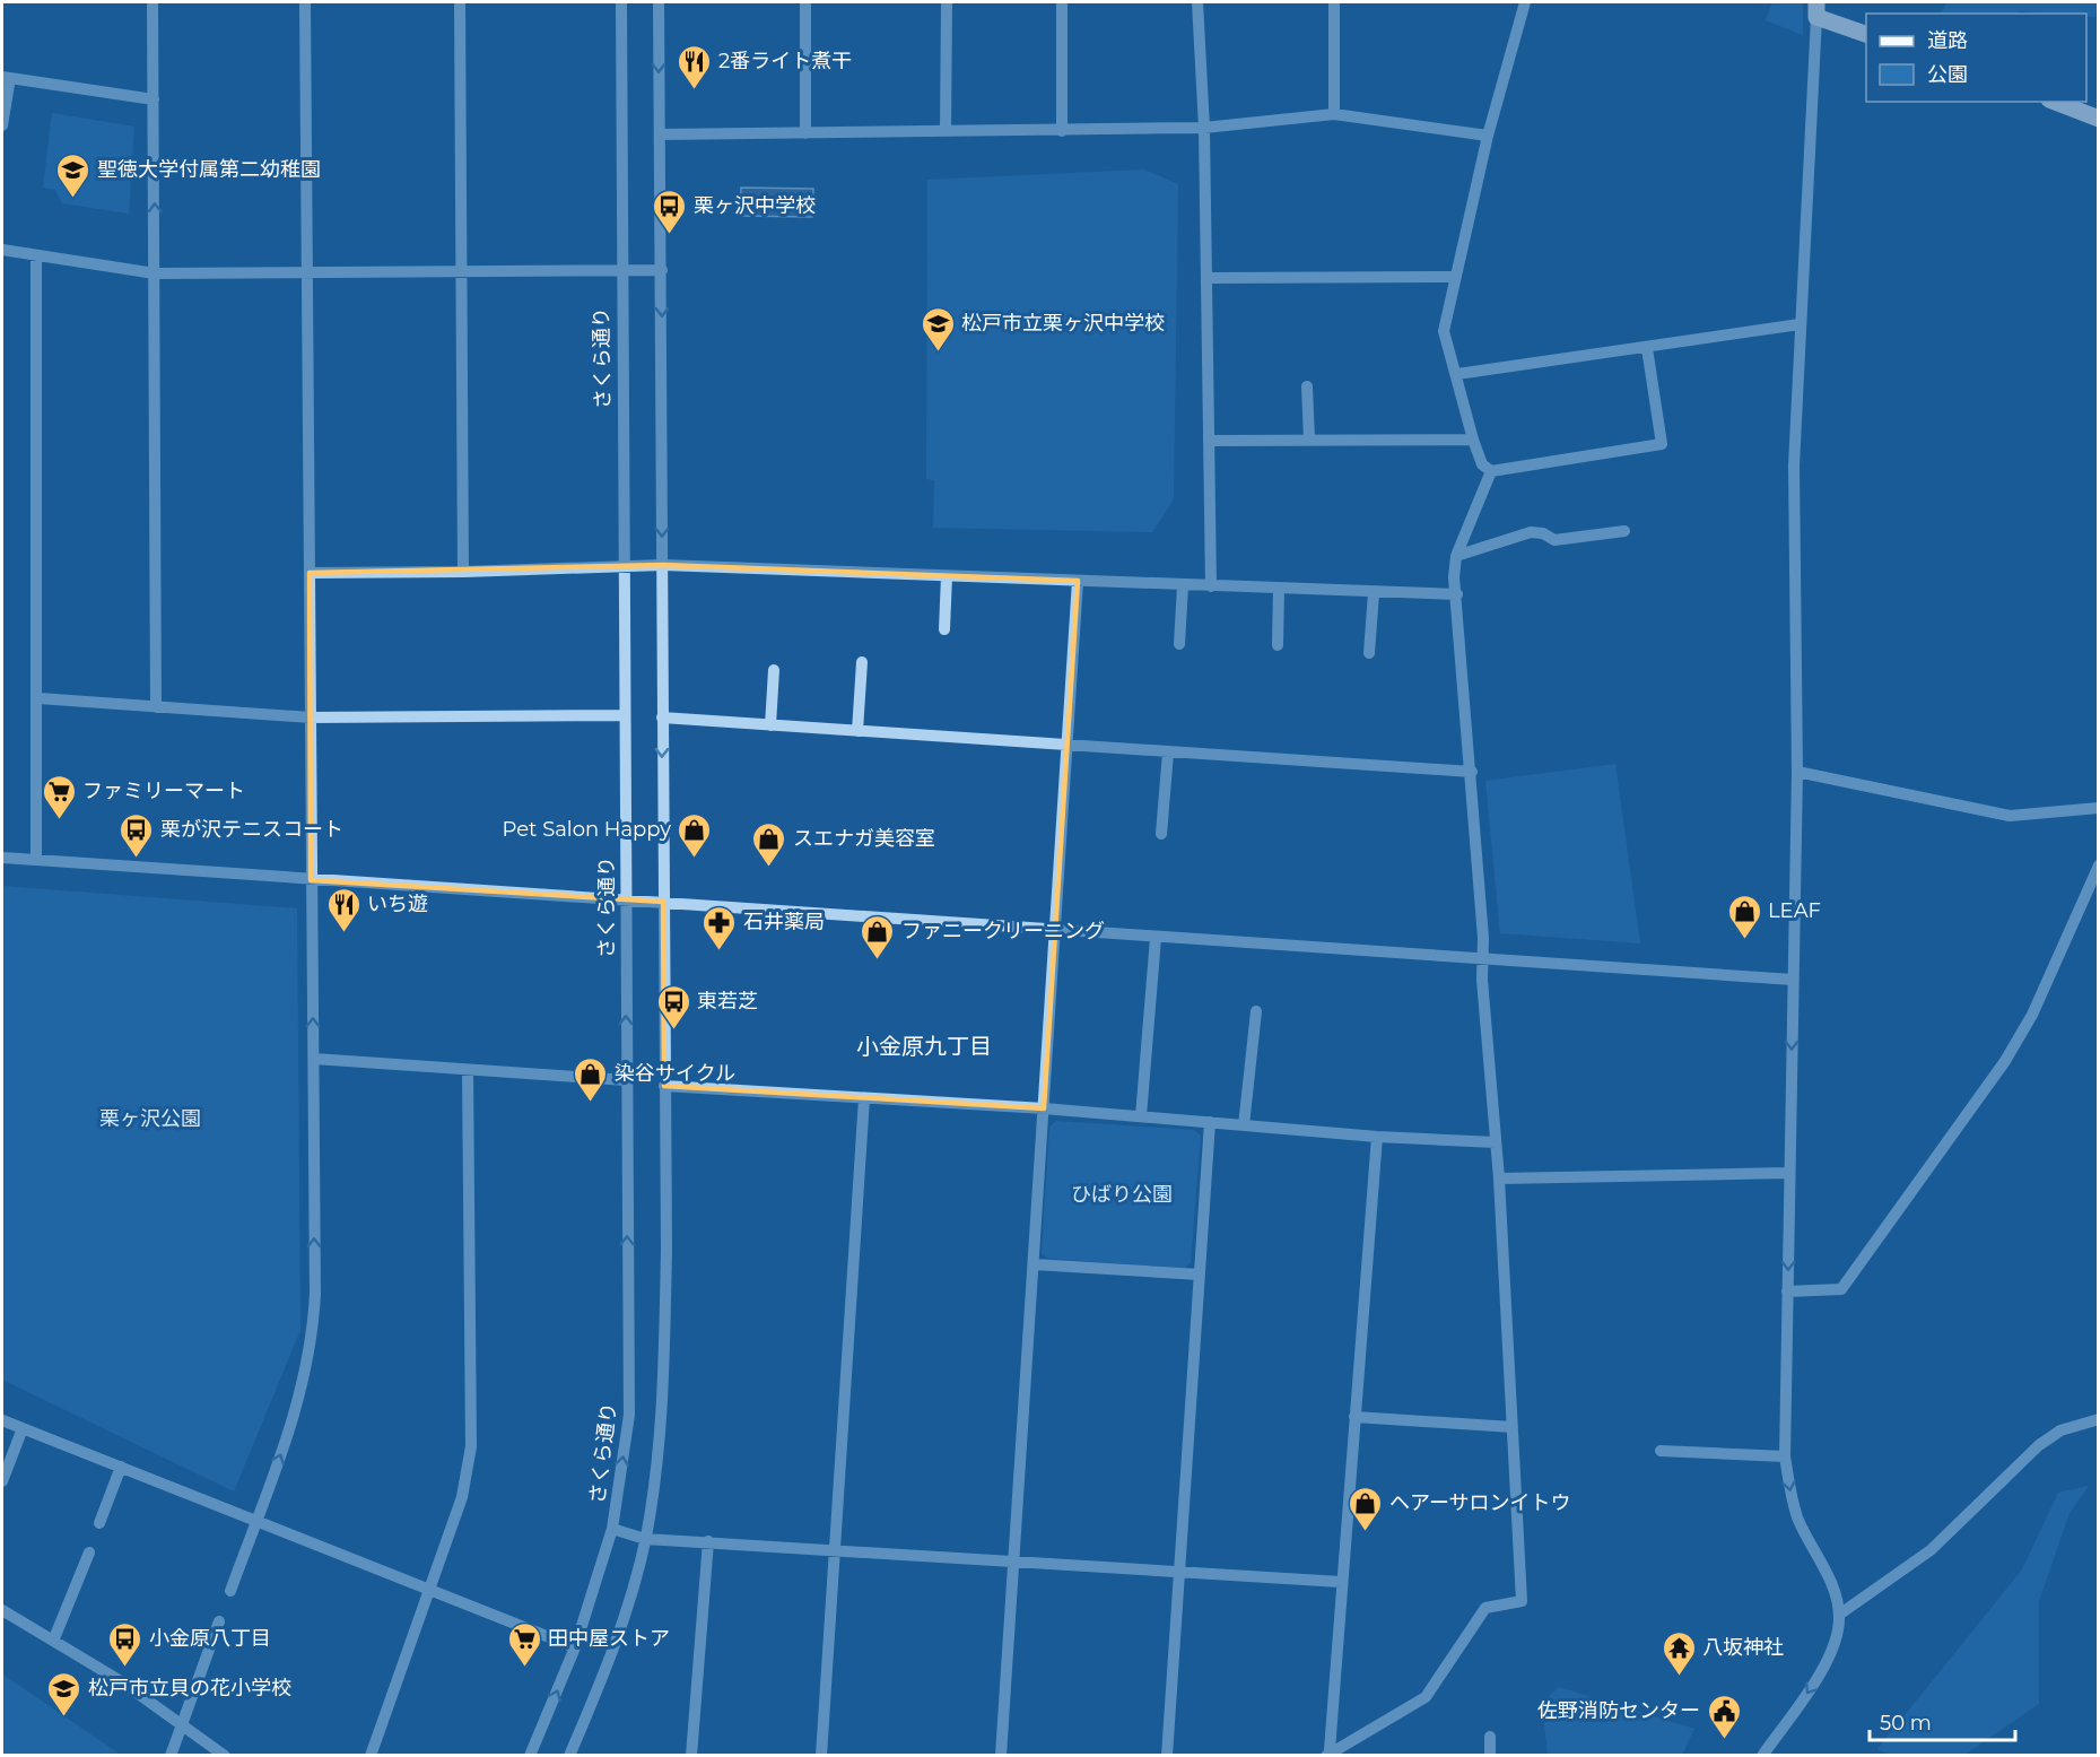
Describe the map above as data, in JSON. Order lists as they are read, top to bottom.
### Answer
{
  "streets": {
    "street": ["さくら通り"]
  },
  "districts": ["小金原九丁目"],
  "parks": ["栗ヶ沢公園", "ひばり公園"],
  "places": {
    "restaurant": ["2番ライト煮干", "いち遊"],
    "school or university": ["聖徳大学付属第二幼稚園", "松戸市立栗ヶ沢中学校", "松戸市立貝の花小学校"],
    "bus stop": [
      "栗ヶ沢中学校",
      "栗が沢テニスコート",
      "東若芝",
      "小金原八丁目"
    ],
    "supermarket": ["ファミリーマート", "田中屋ストア"],
    "shop": [
      "Pet Salon Happy",
      "スエナガ美容室",
      "LEAF",
      "ファニークリーニング",
      "染谷サイクル",
      "ヘアーサロンイトウ"
    ],
    "pharmacy": ["石井薬局"],
    "temple": ["八坂神社"],
    "public building": ["佐野消防センター"]
  },
  "legend": ["道路", "公園"],
  "scale_bar": "50 m"
}
